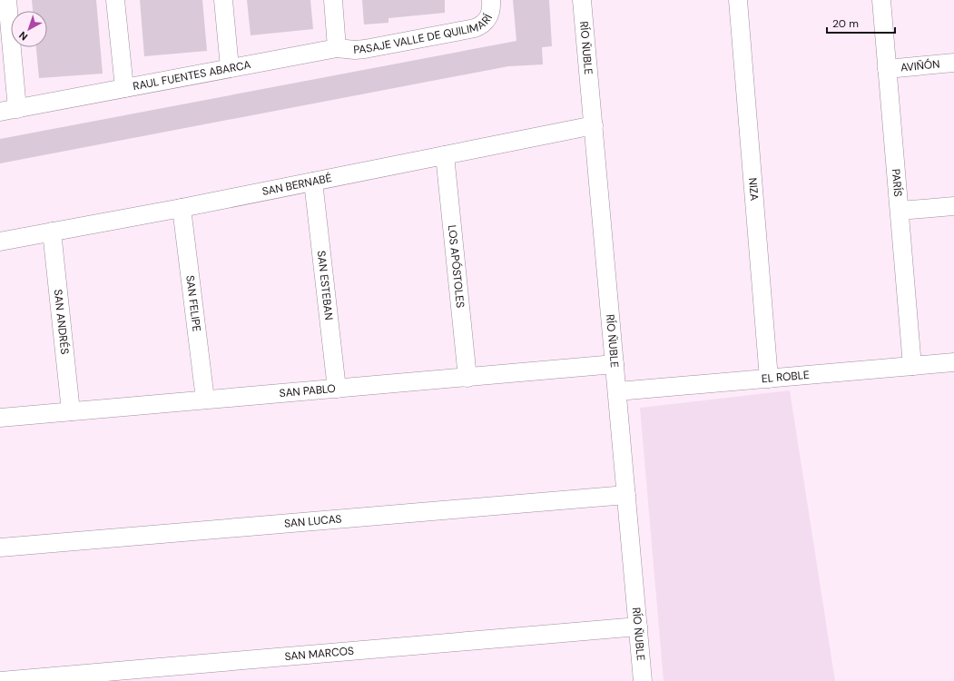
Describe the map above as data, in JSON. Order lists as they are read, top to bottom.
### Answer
{
  "streets": {
    "street": [
      "PASAJE VALLE DE QUILIMARÍ",
      "RÍO ÑUBLE",
      "AVIÑÓN",
      "RAUL FUENTES ABARCA",
      "PARÍS",
      "SAN BERNABÉ",
      "NIZA",
      "LOS APÓSTOLES",
      "SAN ESTEBAN",
      "SAN FELIPE",
      "SAN ANDRÉS",
      "EL ROBLE",
      "SAN PABLO",
      "SAN LUCAS",
      "SAN MARCOS"
    ]
  },
  "crossings": [
    ["PASAJE VALLE DE QUILIMARÍ", "RAUL FUENTES ABARCA"],
    ["RÍO ÑUBLE", "SAN BERNABÉ"],
    ["RÍO ÑUBLE", "EL ROBLE"],
    ["RÍO ÑUBLE", "SAN PABLO"],
    ["RÍO ÑUBLE", "SAN LUCAS"],
    ["RÍO ÑUBLE", "SAN MARCOS"],
    ["AVIÑÓN", "PARÍS"],
    ["PARÍS", "EL ROBLE"],
    ["SAN BERNABÉ", "LOS APÓSTOLES"],
    ["SAN BERNABÉ", "SAN ESTEBAN"],
    ["SAN BERNABÉ", "SAN FELIPE"],
    ["SAN BERNABÉ", "SAN ANDRÉS"],
    ["NIZA", "EL ROBLE"],
    ["LOS APÓSTOLES", "SAN PABLO"],
    ["SAN ESTEBAN", "SAN PABLO"],
    ["SAN FELIPE", "SAN PABLO"],
    ["SAN ANDRÉS", "SAN PABLO"]
  ],
  "scale_bar": "20 m",
  "north": "bottom left"
}
